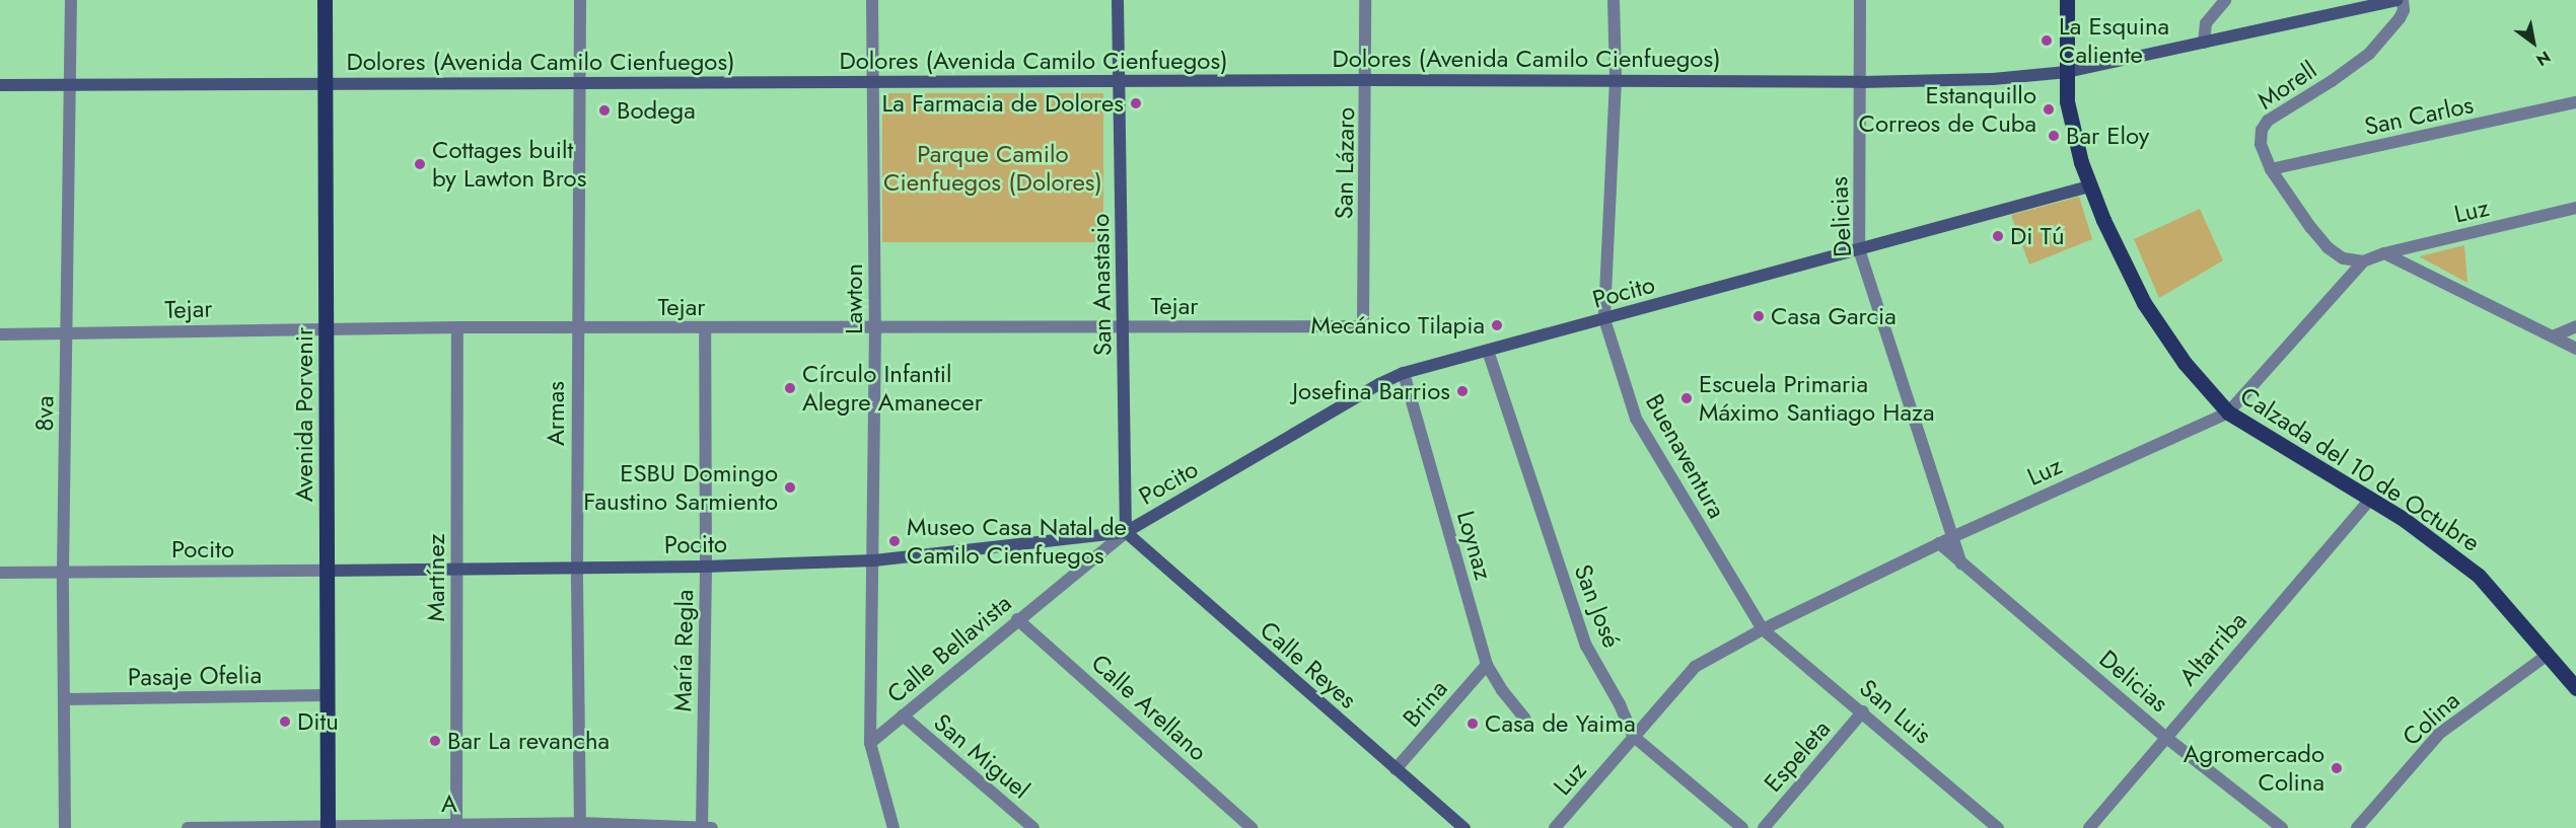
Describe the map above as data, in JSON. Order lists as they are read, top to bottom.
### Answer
{
  "streets": {
    "main road": ["Avenida Porvenir", "Calzada del 10 de Octubre"],
    "street": [
      "Dolores (Avenida Camilo Cienfuegos)",
      "Morell",
      "San Carlos",
      "San Lázaro",
      "Luz",
      "Delicias",
      "San Anastasio",
      "Pocito",
      "Lawton",
      "Tejar",
      "8va",
      "Armas",
      "Buenaventura",
      "Loynaz",
      "Martínez",
      "San José",
      "Calle Bellavista",
      "Altarriba",
      "María Regla",
      "Calle Reyes",
      "Pasaje Ofelia",
      "Brina",
      "Calle Arellano",
      "San Luis",
      "Colina",
      "San Miguel",
      "Espeleta",
      "A"
    ]
  },
  "crossings": [
    ["Dolores (Avenida Camilo Cienfuegos)", "San Lázaro"],
    ["Dolores (Avenida Camilo Cienfuegos)", "Delicias"],
    ["Dolores (Avenida Camilo Cienfuegos)", "San Anastasio"],
    ["Dolores (Avenida Camilo Cienfuegos)", "Lawton"],
    ["Dolores (Avenida Camilo Cienfuegos)", "8va"],
    ["Dolores (Avenida Camilo Cienfuegos)", "Armas"],
    ["Dolores (Avenida Camilo Cienfuegos)", "Avenida Porvenir"],
    ["Dolores (Avenida Camilo Cienfuegos)", "Buenaventura"],
    ["Dolores (Avenida Camilo Cienfuegos)", "Calzada del 10 de Octubre"],
    ["Morell", "San Carlos"],
    ["Morell", "Luz"],
    ["San Lázaro", "Tejar"],
    ["Luz", "Delicias"],
    ["Luz", "Buenaventura"],
    ["Luz", "Calzada del 10 de Octubre"],
    ["Luz", "San José"],
    ["Luz", "San Luis"],
    ["Delicias", "Pocito"],
    ["Delicias", "Altarriba"],
    ["San Anastasio", "Pocito"],
    ["San Anastasio", "Tejar"],
    ["San Anastasio", "Calle Bellavista"],
    ["San Anastasio", "Calle Reyes"],
    ["Pocito", "Lawton"],
    ["Pocito", "8va"],
    ["Pocito", "Armas"],
    ["Pocito", "Avenida Porvenir"],
    ["Pocito", "Buenaventura"],
    ["Pocito", "Calzada del 10 de Octubre"],
    ["Pocito", "Loynaz"],
    ["Pocito", "Martínez"],
    ["Pocito", "San José"],
    ["Pocito", "Calle Bellavista"],
    ["Pocito", "María Regla"],
    ["Pocito", "Calle Reyes"],
    ["Lawton", "Tejar"],
    ["Lawton", "Calle Bellavista"],
    ["Tejar", "8va"],
    ["Tejar", "Armas"],
    ["Tejar", "Avenida Porvenir"],
    ["Tejar", "Martínez"],
    ["Tejar", "María Regla"],
    ["8va", "Pasaje Ofelia"],
    ["Armas", "A"],
    ["Avenida Porvenir", "Pasaje Ofelia"],
    ["Avenida Porvenir", "A"],
    ["Buenaventura", "San Luis"],
    ["Calzada del 10 de Octubre", "Altarriba"],
    ["Calzada del 10 de Octubre", "Colina"],
    ["Loynaz", "Brina"],
    ["Martínez", "A"],
    ["Calle Bellavista", "Calle Reyes"],
    ["Calle Bellavista", "Calle Arellano"],
    ["Calle Bellavista", "San Miguel"],
    ["María Regla", "A"],
    ["Calle Reyes", "Brina"],
    ["San Luis", "Espeleta"]
  ],
  "parks": ["Parque Camilo Cienfuegos (Dolores)"],
  "places": [
    "La Esquina Caliente",
    "La Farmacia de Dolores",
    "Estanquillo Correos de Cuba",
    "Bodega",
    "Bar Eloy",
    "Cottages built by Lawton Bros",
    "Di Tú",
    "Casa Garcia",
    "Mecánico Tilapia",
    "Círculo Infantil Alegre Amanecer",
    "Josefina Barrios",
    "Escuela Primaria Máximo Santiago Haza",
    "ESBU Domingo Faustino Sarmiento",
    "Museo Casa Natal de Camilo Cienfuegos",
    "Ditu",
    "Casa de Yaima",
    "Bar La revancha",
    "Agromercado Colina"
  ],
  "north": "bottom right"
}
